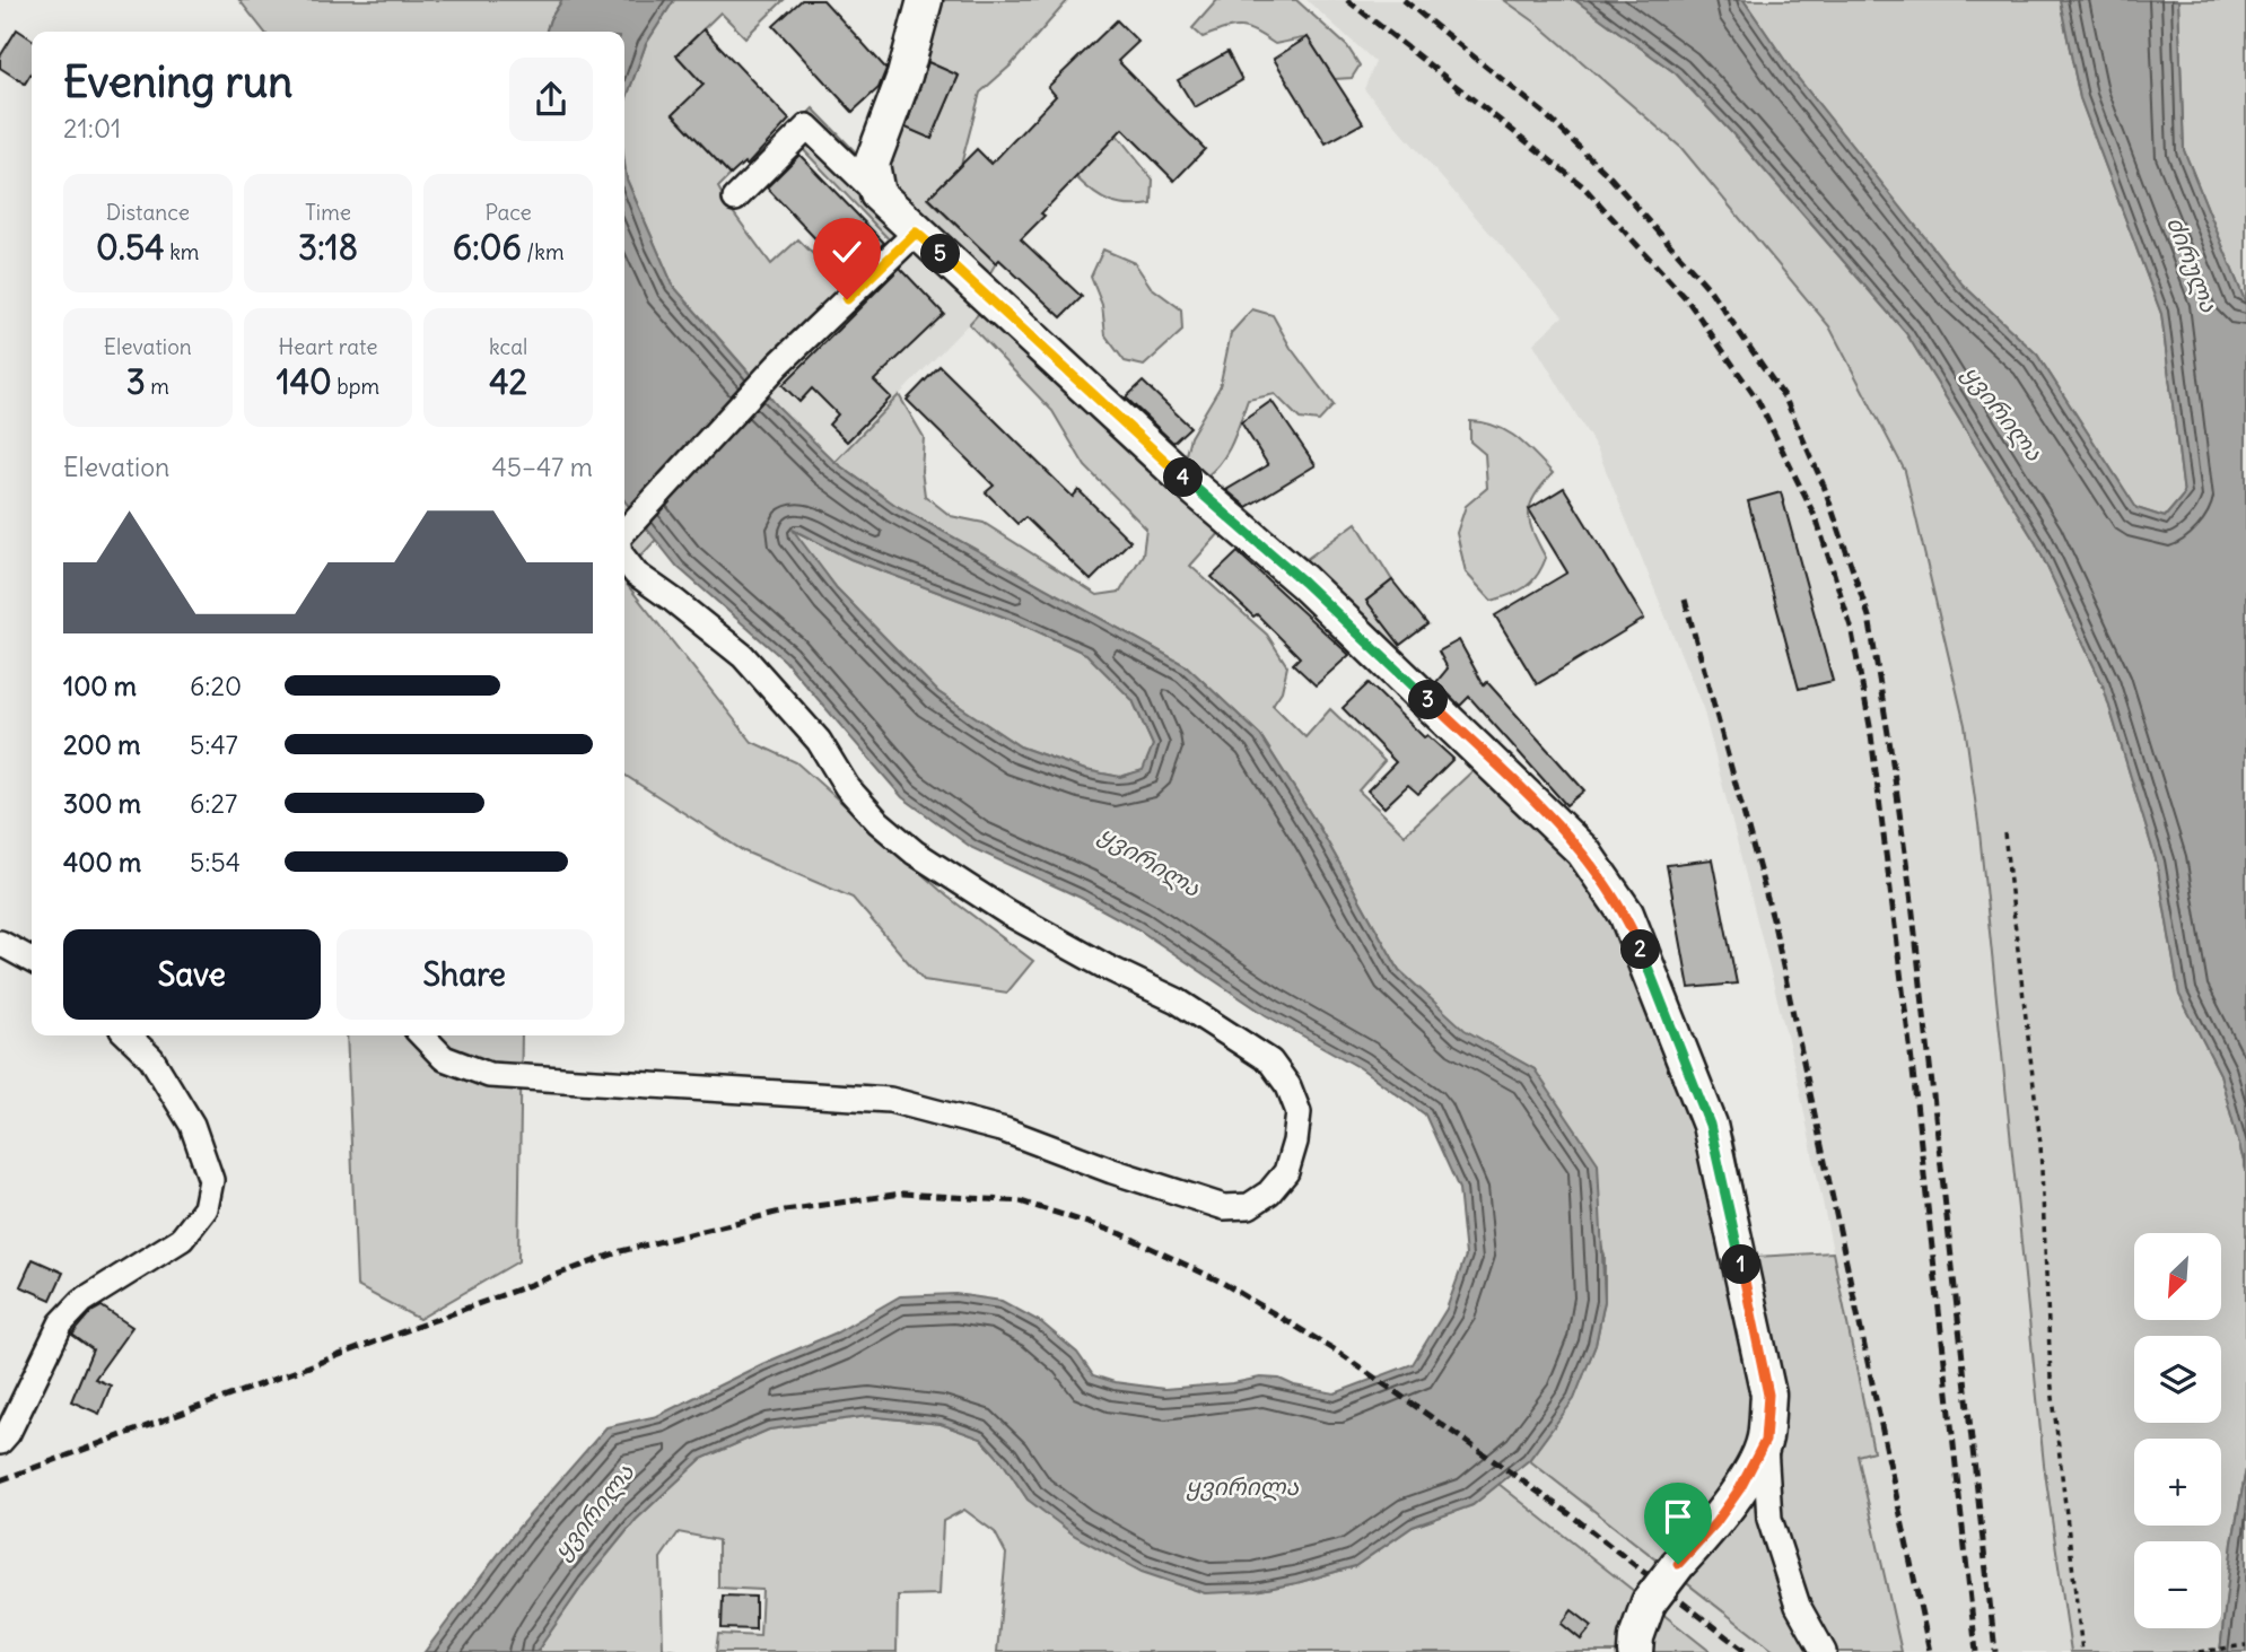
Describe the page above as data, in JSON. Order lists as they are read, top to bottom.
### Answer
{
  "water": ["ძირულა", "ყვირილა"],
  "north": "bottom left",
  "page": {
    "heading": ["Evening run", "21:01"],
    "stats": [
      ["Distance", "0.54 km"],
      ["Time", "3:18"],
      ["Pace", "6:06 /km"],
      ["Elevation", "3 m"],
      ["Heart rate", "140 bpm"],
      ["kcal", "42"]
    ],
    "pins": [
      "5",
      "4",
      "3",
      "2",
      "1"
    ],
    "chart": ["Elevation", "45–47 m"],
    "list": [
      {
        "name": "100 m",
        "note": "6:20"
      },
      {
        "name": "200 m",
        "note": "5:47"
      },
      {
        "name": "300 m",
        "note": "6:27"
      },
      {
        "name": "400 m",
        "note": "5:54"
      }
    ],
    "buttons": ["Save", "Share"],
    "map_buttons": ["+", "−"]
  }
}
